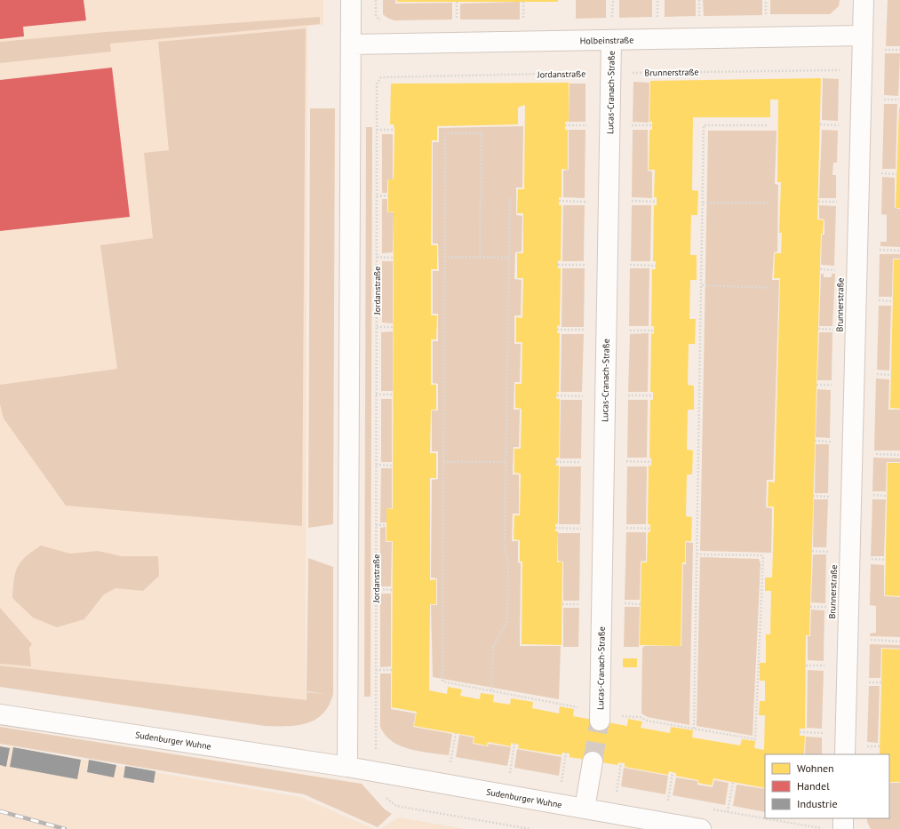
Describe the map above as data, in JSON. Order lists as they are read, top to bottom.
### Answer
{
  "streets": {
    "street": [
      "Holbeinstraße",
      "Brunnerstraße",
      "Lucas-Cranach-Straße",
      "Sudenburger Wuhne"
    ],
    "path": ["Jordanstraße"]
  },
  "crossings": [
    ["Holbeinstraße", "Brunnerstraße"],
    ["Holbeinstraße", "Lucas-Cranach-Straße"],
    ["Brunnerstraße", "Jordanstraße"],
    ["Brunnerstraße", "Lucas-Cranach-Straße"],
    ["Jordanstraße", "Lucas-Cranach-Straße"]
  ],
  "legend": ["Wohnen", "Handel", "Industrie"]
}
